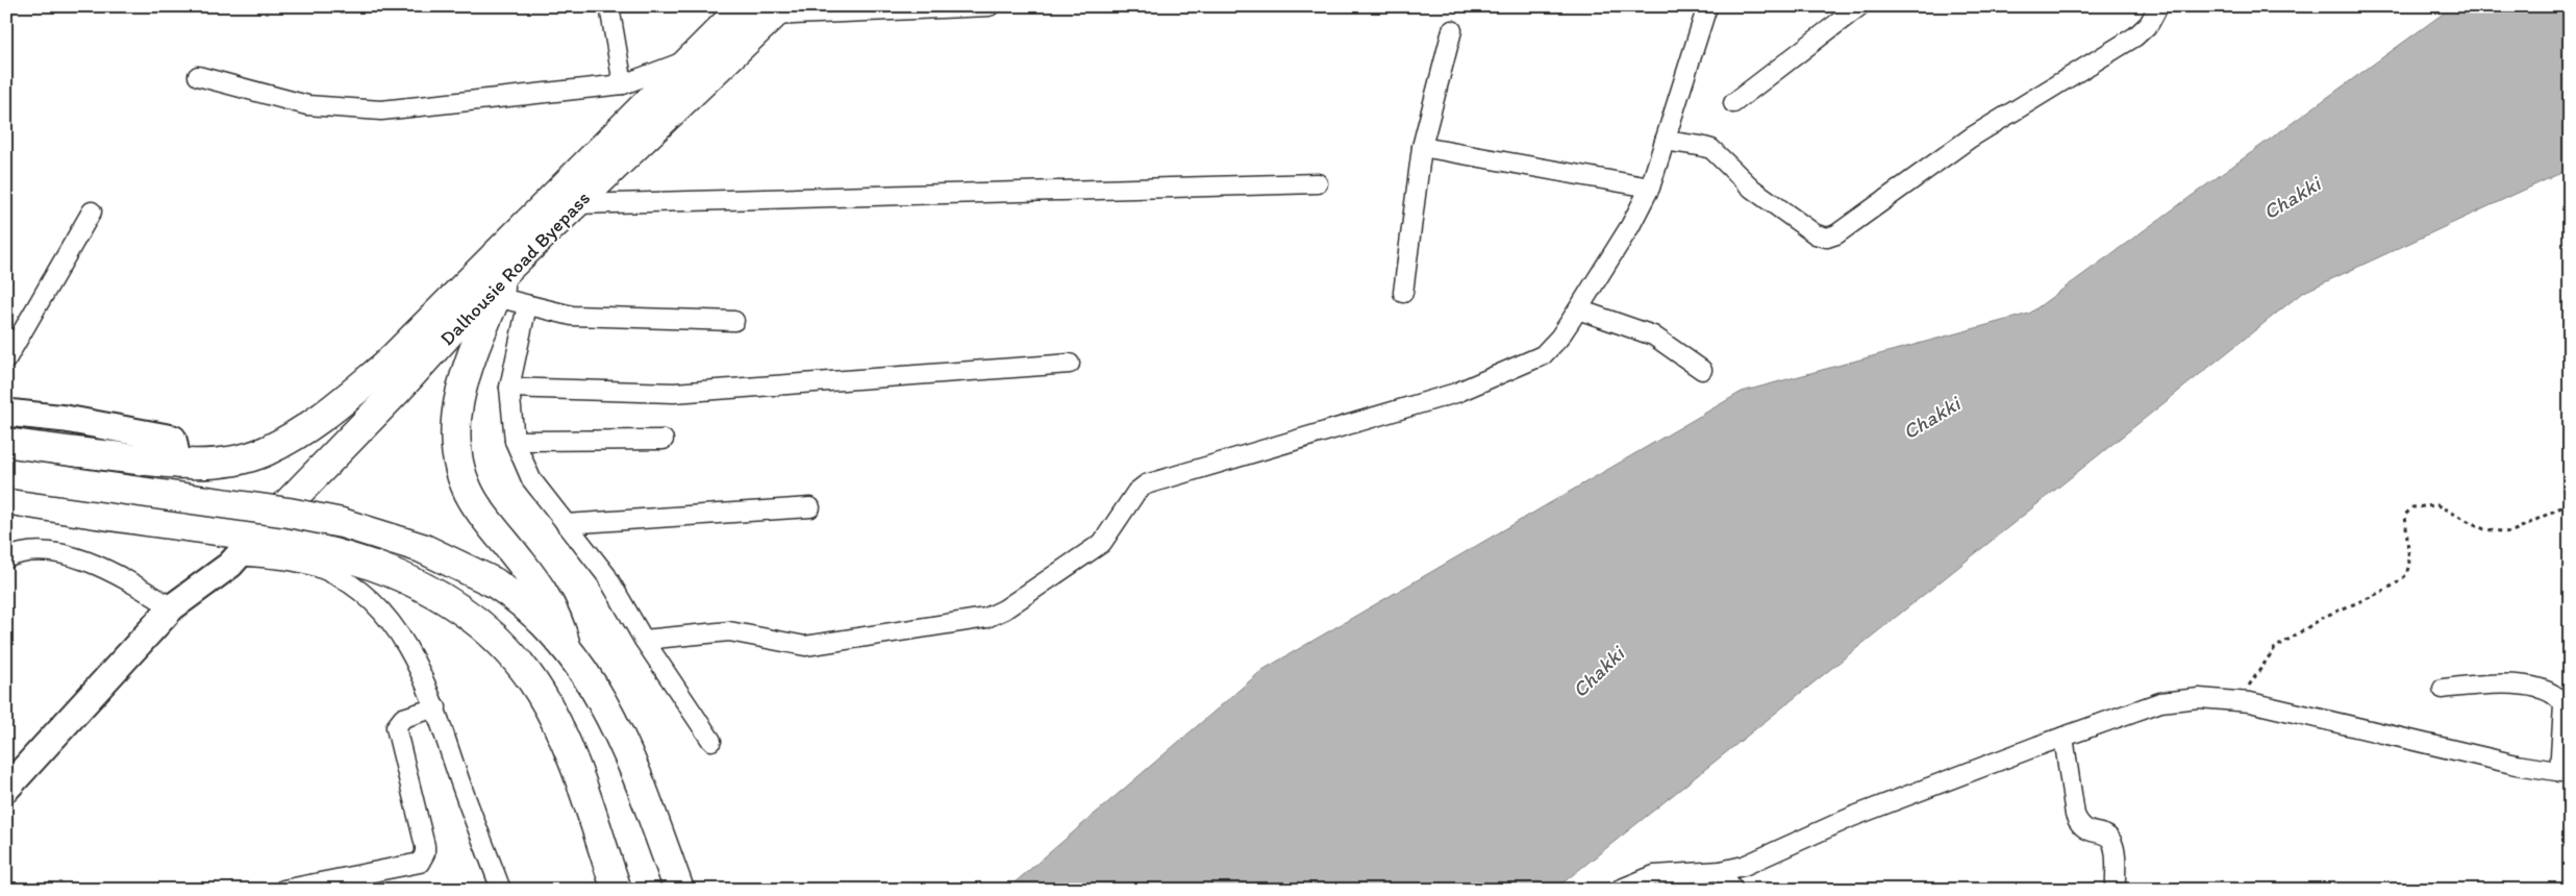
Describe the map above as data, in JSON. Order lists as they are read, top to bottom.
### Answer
{
  "streets": {
    "highway": ["Dalhousie Road Byepass"]
  },
  "water": ["Chakki"]
}
